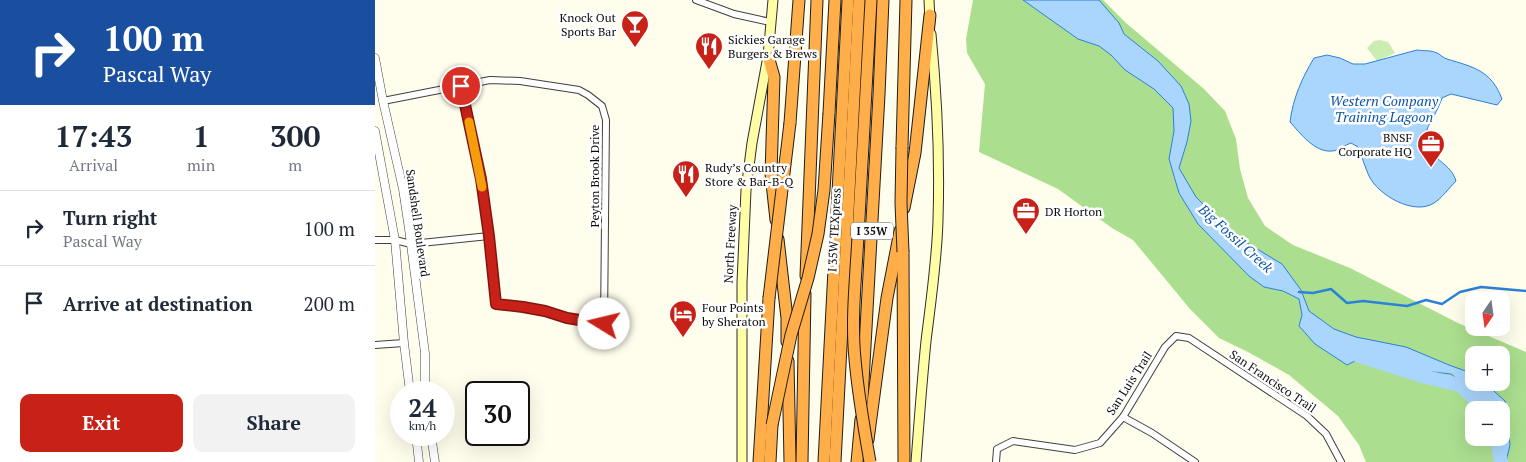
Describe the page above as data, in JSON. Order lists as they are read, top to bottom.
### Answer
{
  "streets": {
    "highway": ["I 35W TEXpress", "I 35W"],
    "main road": ["North Freeway"],
    "street": [
      "Peyton Brook Drive",
      "Sandshell Boulevard",
      "San Francisco Trail",
      "San Luis Trail"
    ]
  },
  "crossings": [
    ["Peyton Brook Drive", "Sandshell Boulevard"],
    ["San Francisco Trail", "San Luis Trail"]
  ],
  "water": ["Western Company Training Lagoon", "Big Fossil Creek"],
  "places": {
    "bar": ["Knock Out Sports Bar"],
    "restaurant": ["Sickies Garage Burgers & Brews", "Rudy’s Country Store & Bar-B-Q"],
    "office": ["BNSF Corporate HQ", "DR Horton"],
    "hotel": ["Four Points by Sheraton"]
  },
  "north": "bottom",
  "page": {
    "turn": ["100 m", "Pascal Way"],
    "eta": [
      "17:43",
      "Arrival",
      "1",
      "min",
      "300",
      "m"
    ],
    "list": [
      {
        "name": "Turn right",
        "note": "Pascal Way",
        "value": "100 m"
      },
      {
        "name": "Arrive at destination",
        "value": "200 m"
      }
    ],
    "map_buttons": ["+", "−"],
    "speed": "24 km/h",
    "limit": "30",
    "buttons": ["Exit", "Share"]
  }
}
